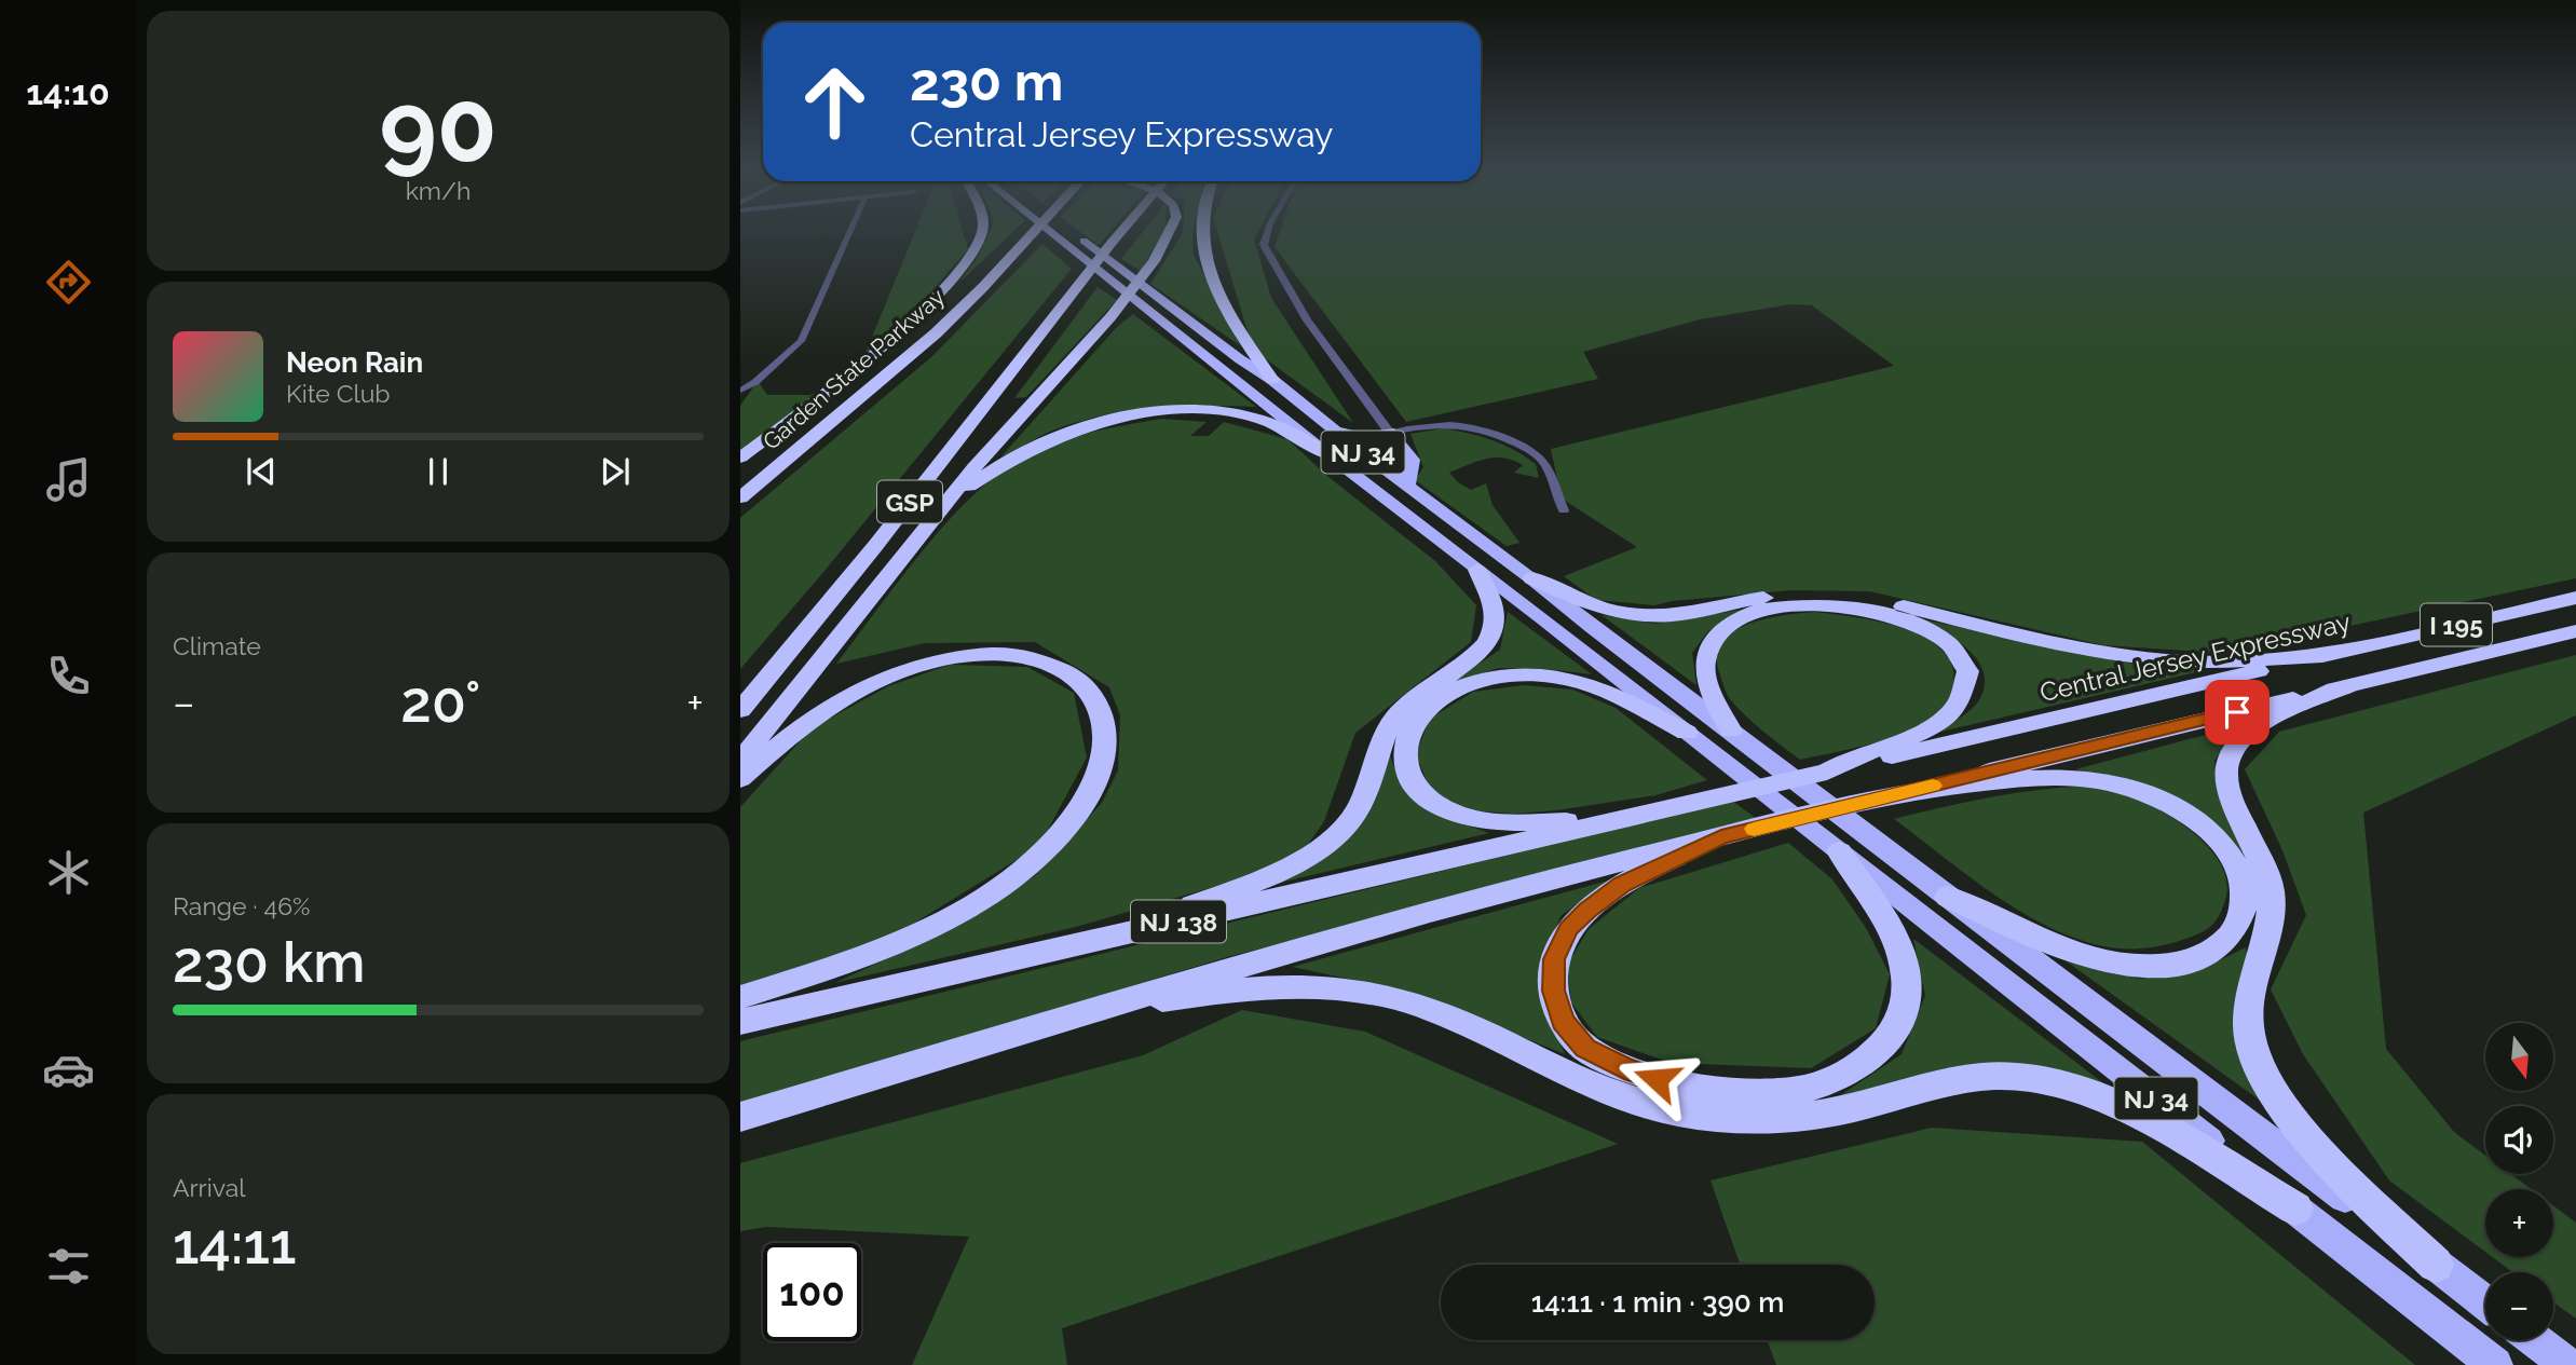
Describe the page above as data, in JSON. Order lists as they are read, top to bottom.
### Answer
{
  "streets": {
    "highway": [
      "Garden State Parkway",
      "NJ 34",
      "GSP",
      "I 195",
      "Central Jersey Expressway",
      "NJ 138"
    ]
  },
  "crossings": [
    ["I 195", "NJ 138"],
    ["Central Jersey Expressway", "NJ 138"]
  ],
  "north": "bottom",
  "page": {
    "tabs": "14:10",
    "tile": [
      ["90", "km/h"],
      "Climate",
      ["Range · 46%", "230 km"],
      ["Arrival", "14:11"]
    ],
    "turn": ["230 m", "Central Jersey Expressway"],
    "song": ["Neon Rain", "Kite Club"],
    "heat": ["−", "20°", "+"],
    "map_buttons": ["+", "−"],
    "limit": "100",
    "trip": "14:11 · 1 min · 390 m"
  }
}
